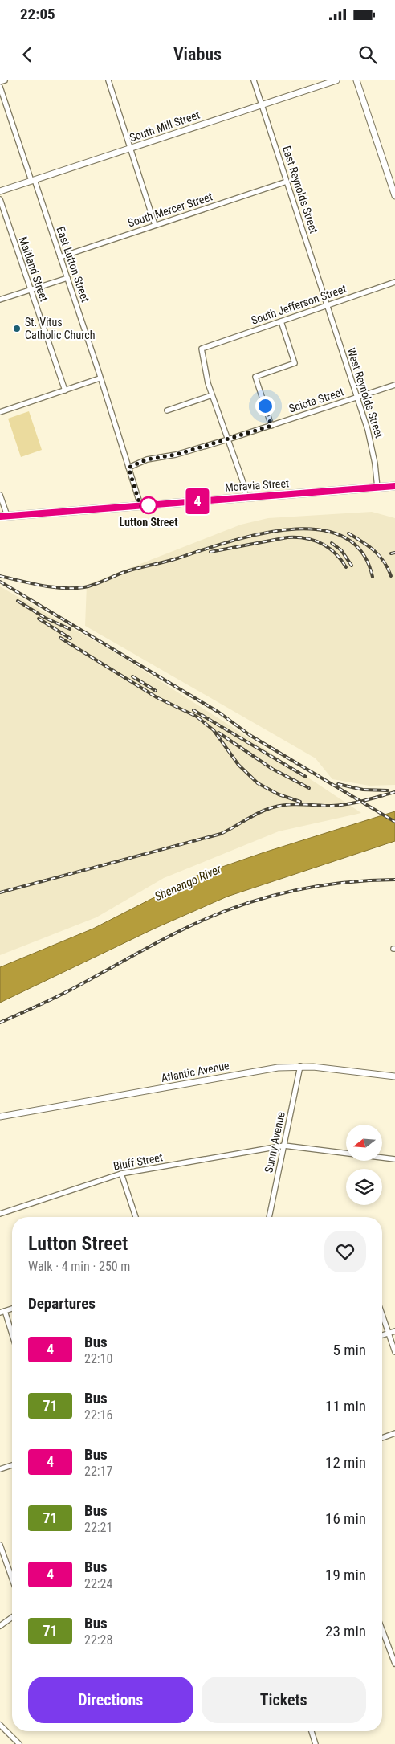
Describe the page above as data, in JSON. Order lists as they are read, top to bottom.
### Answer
{
  "streets": {
    "main road": ["Moravia Street"],
    "street": [
      "South Mill Street",
      "East Reynolds Street",
      "South Mercer Street",
      "East Lutton Street",
      "Maitland Street",
      "South Jefferson Street",
      "West Reynolds Street",
      "Sciota Street",
      "Atlantic Avenue",
      "Sunny Avenue",
      "Bluff Street"
    ]
  },
  "crossings": [
    ["South Mill Street", "East Reynolds Street"],
    ["South Mill Street", "East Lutton Street"],
    ["East Reynolds Street", "South Mercer Street"],
    ["East Reynolds Street", "South Jefferson Street"],
    ["East Reynolds Street", "West Reynolds Street"],
    ["South Mercer Street", "East Lutton Street"],
    ["East Lutton Street", "Sciota Street"],
    ["East Lutton Street", "Moravia Street"],
    ["South Jefferson Street", "West Reynolds Street"],
    ["West Reynolds Street", "Sciota Street"],
    ["West Reynolds Street", "Moravia Street"],
    ["Atlantic Avenue", "Sunny Avenue"],
    ["Sunny Avenue", "Bluff Street"]
  ],
  "water": ["Shenango River"],
  "places": ["St. Vitus Catholic Church", "Lutton Street"],
  "lines": ["bus line 4"],
  "north": "left",
  "page": {
    "status": "22:05",
    "header": "Viabus",
    "on_map": "4",
    "heading": [
      ["Lutton Street", "Walk · 4 min · 250 m"],
      "Departures"
    ],
    "list": [
      {
        "mark": "4",
        "name": "Bus",
        "note": "22:10",
        "value": "5 min"
      },
      {
        "mark": "71",
        "name": "Bus",
        "note": "22:16",
        "value": "11 min"
      },
      {
        "mark": "4",
        "name": "Bus",
        "note": "22:17",
        "value": "12 min"
      },
      {
        "mark": "71",
        "name": "Bus",
        "note": "22:21",
        "value": "16 min"
      },
      {
        "mark": "4",
        "name": "Bus",
        "note": "22:24",
        "value": "19 min"
      },
      {
        "mark": "71",
        "name": "Bus",
        "note": "22:28",
        "value": "23 min"
      }
    ],
    "buttons": ["Directions", "Tickets"]
  }
}
